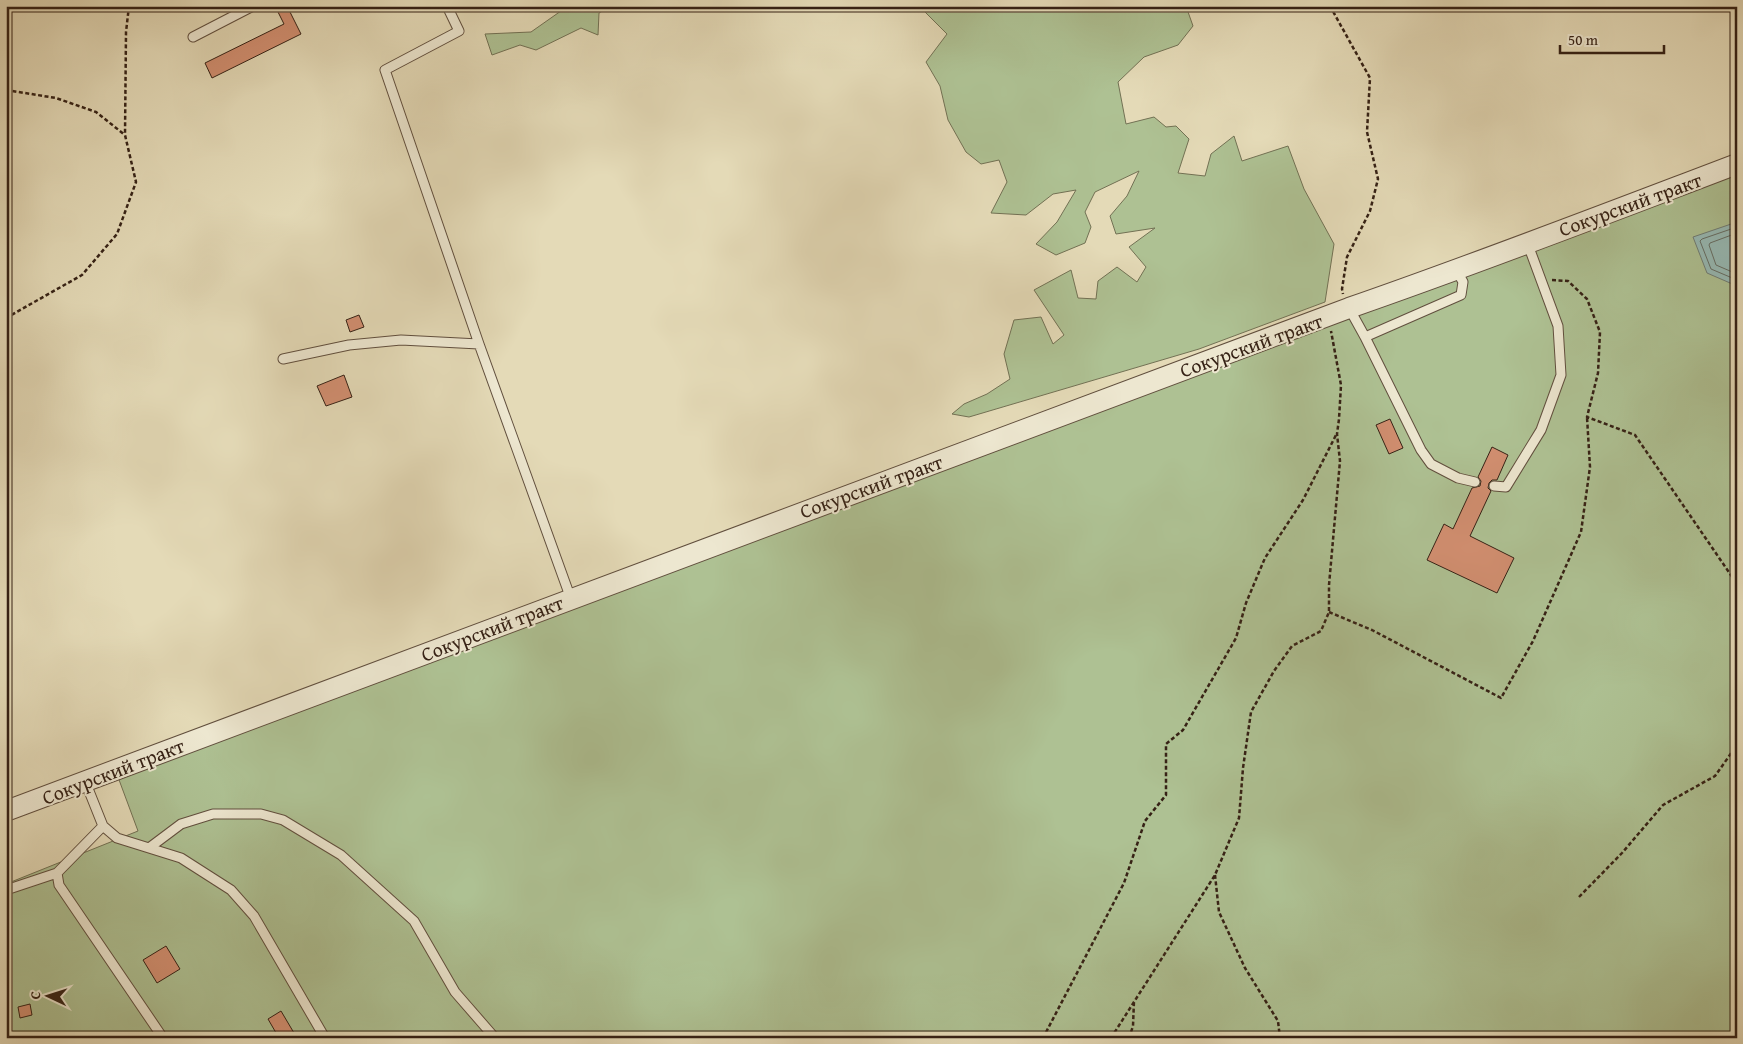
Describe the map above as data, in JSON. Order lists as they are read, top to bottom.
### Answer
{
  "streets": {
    "street": ["Сокурский тракт"]
  },
  "scale_bar": "50 m",
  "north": "left"
}
